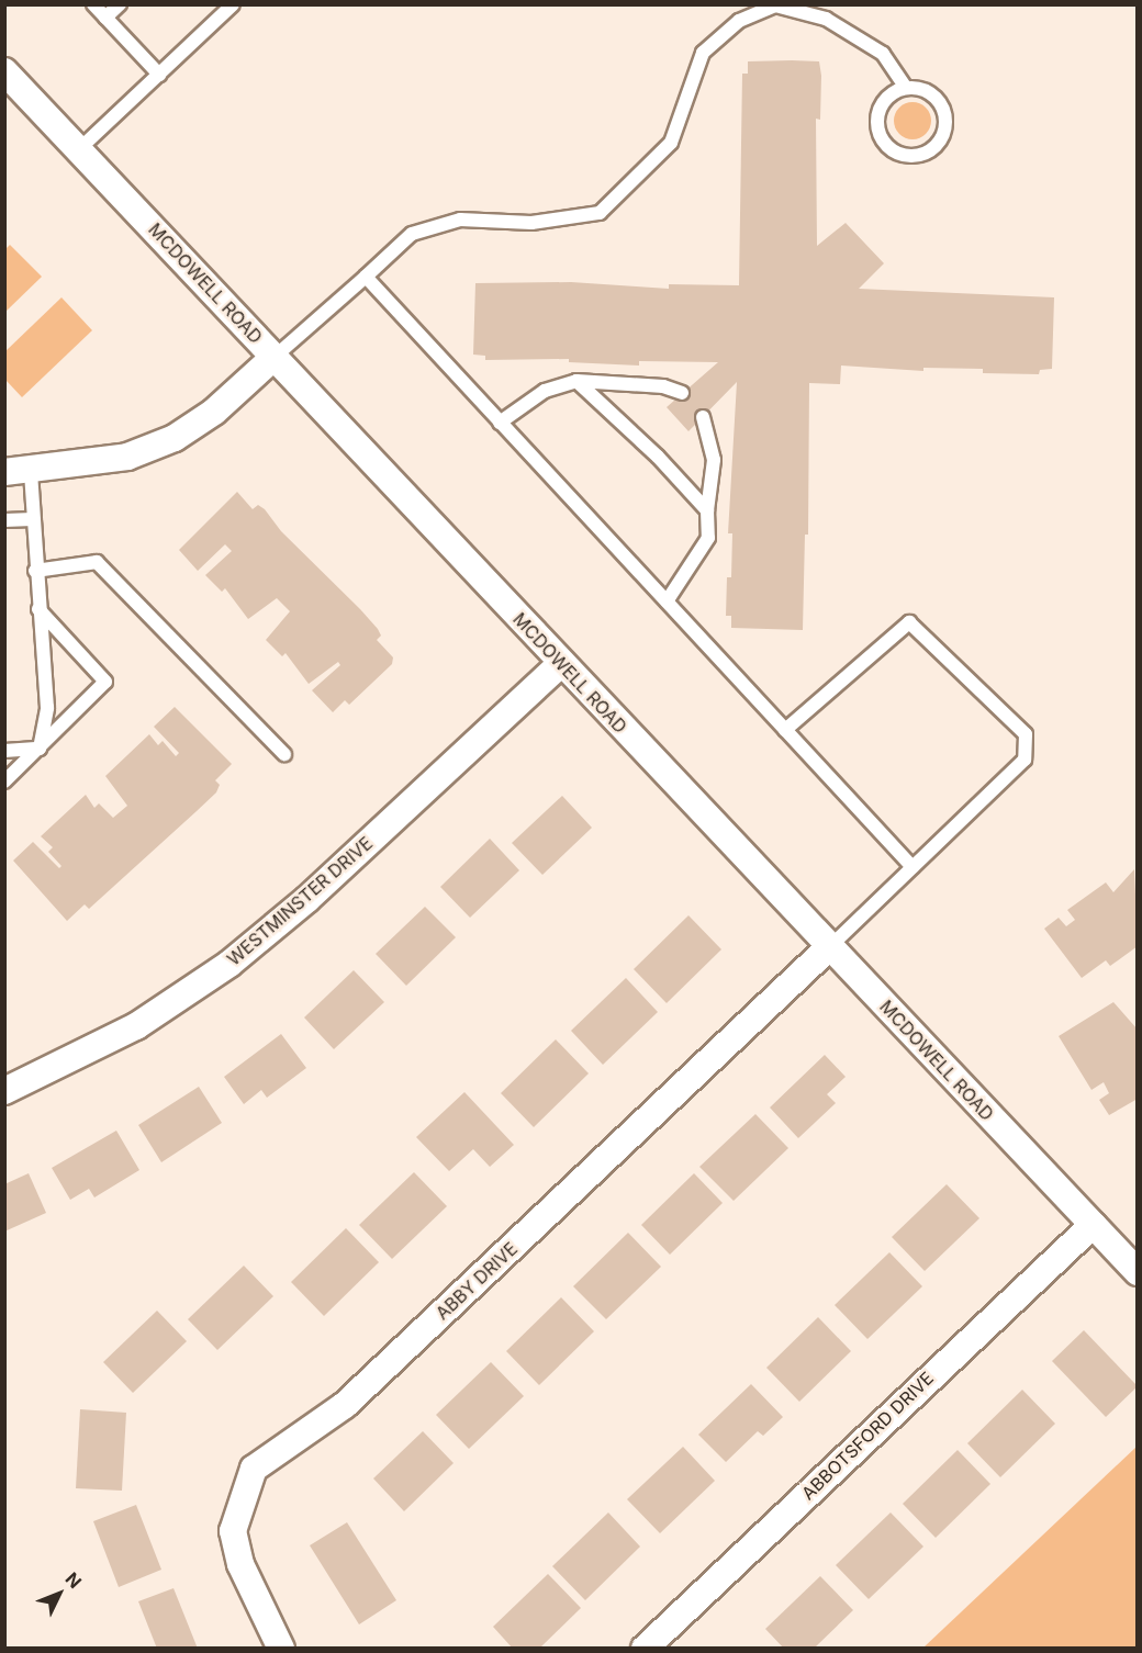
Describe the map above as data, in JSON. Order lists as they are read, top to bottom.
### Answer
{
  "streets": {
    "street": [
      "MCDOWELL ROAD",
      "WESTMINSTER DRIVE",
      "ABBY DRIVE",
      "ABBOTSFORD DRIVE"
    ]
  },
  "crossings": [
    ["MCDOWELL ROAD", "WESTMINSTER DRIVE"],
    ["MCDOWELL ROAD", "ABBY DRIVE"],
    ["MCDOWELL ROAD", "ABBOTSFORD DRIVE"]
  ],
  "north": "top right"
}
